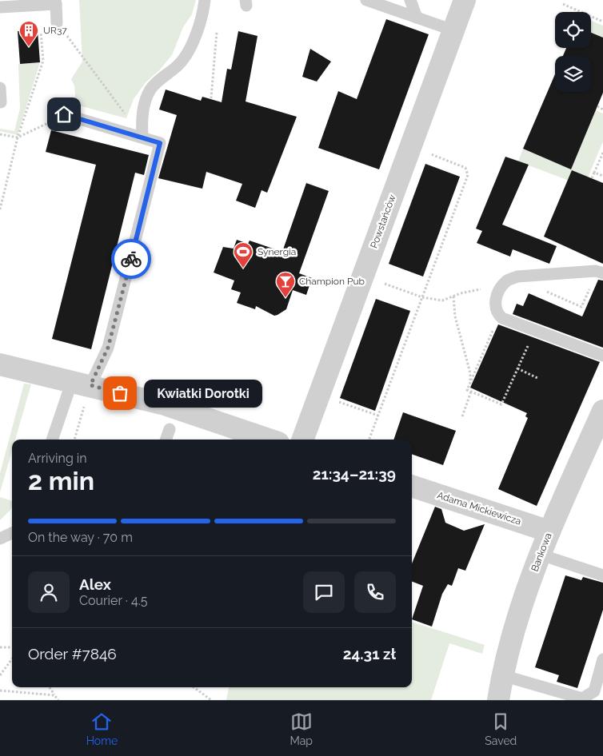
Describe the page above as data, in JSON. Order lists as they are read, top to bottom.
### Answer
{
  "streets": {
    "street": ["Powstańców", "Adama Mickiewicza", "Bankowa"]
  },
  "crossings": [
    ["Adama Mickiewicza", "Bankowa"]
  ],
  "places": {
    "building": ["UR37"],
    "sports": ["Synergia"],
    "bar": ["Champion Pub"],
    "other": ["Kwiatki Dorotki"]
  },
  "page": {
    "bubble": "Kwiatki Dorotki",
    "heading": ["2 min", "Arriving in", "21:34–21:39"],
    "panel": [
      "Alex",
      "Courier · 4.5",
      "Order #7846",
      "24.31 zł"
    ],
    "bar": "On the way · 70 m",
    "tabs": ["Home", "Map", "Saved"]
  }
}
